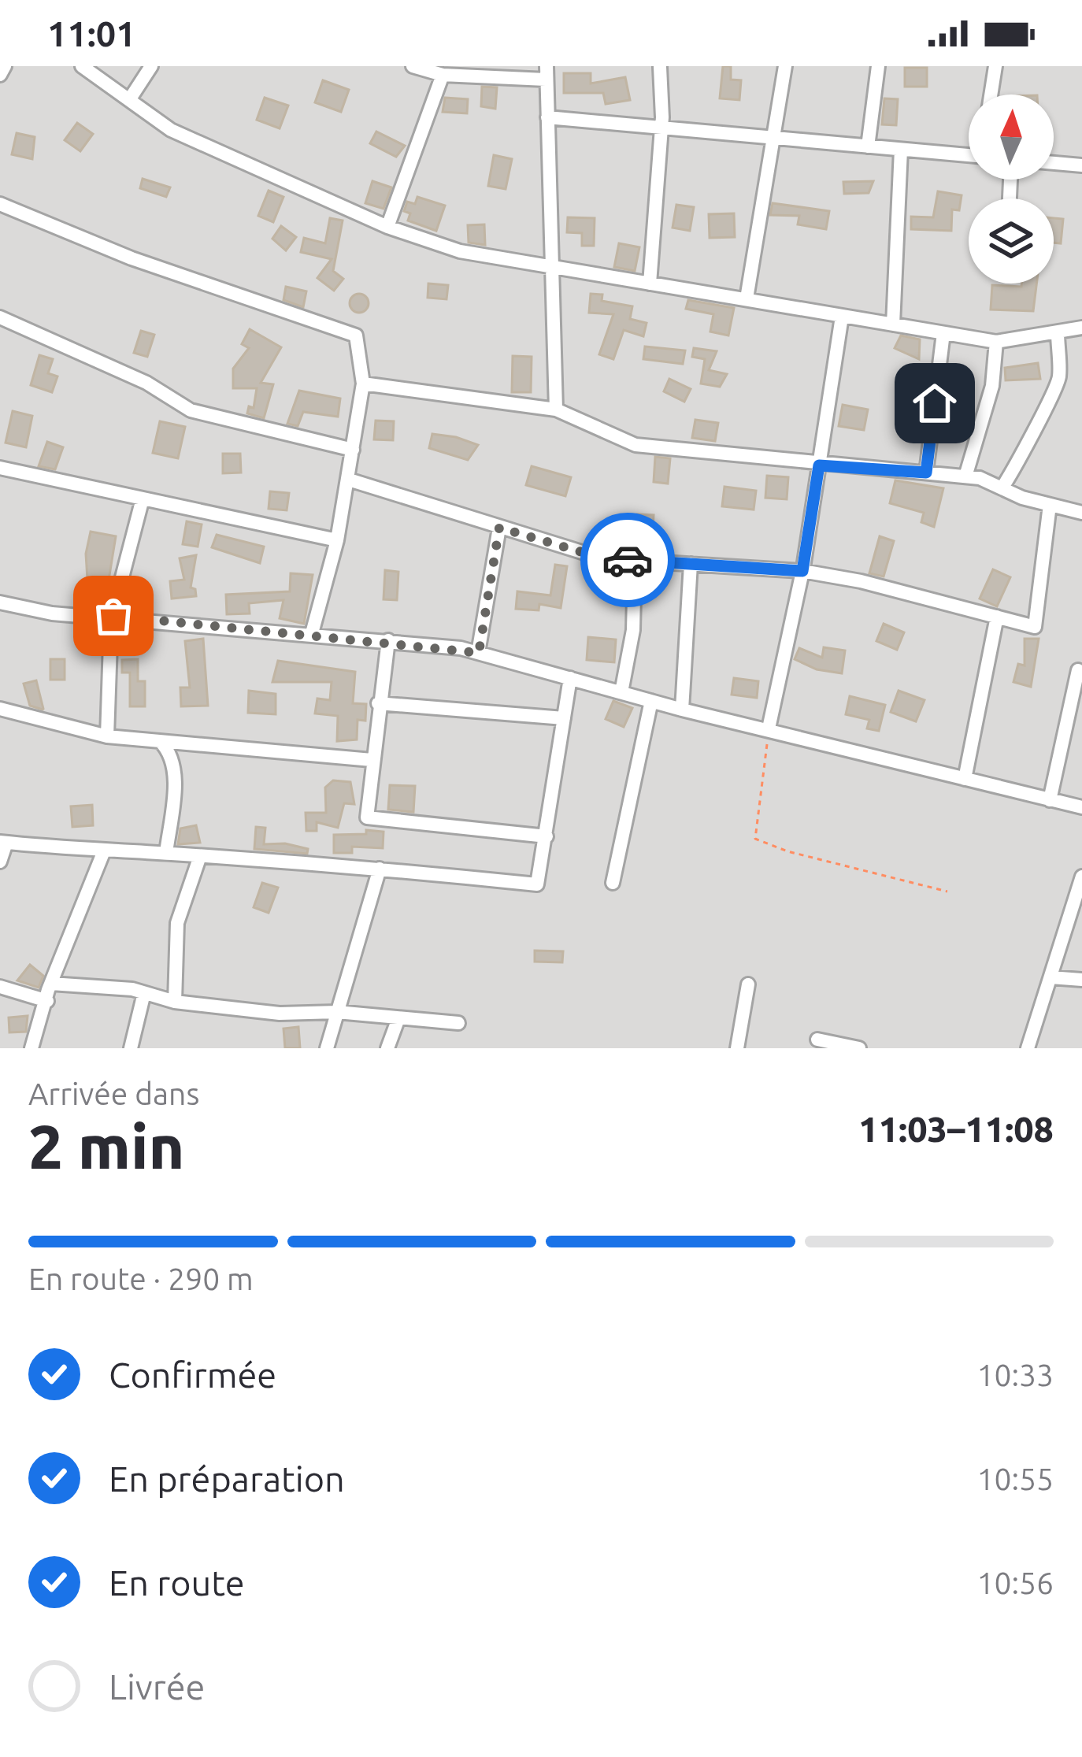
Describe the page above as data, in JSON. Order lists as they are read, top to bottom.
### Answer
{
  "north": "top",
  "page": {
    "status": "11:01",
    "heading": ["2 min", "Arrivée dans", "11:03–11:08"],
    "bar": "En route · 290 m",
    "list": [
      ["Confirmée", "10:33"],
      ["En préparation", "10:55"],
      ["En route", "10:56"],
      "Livrée"
    ]
  }
}
